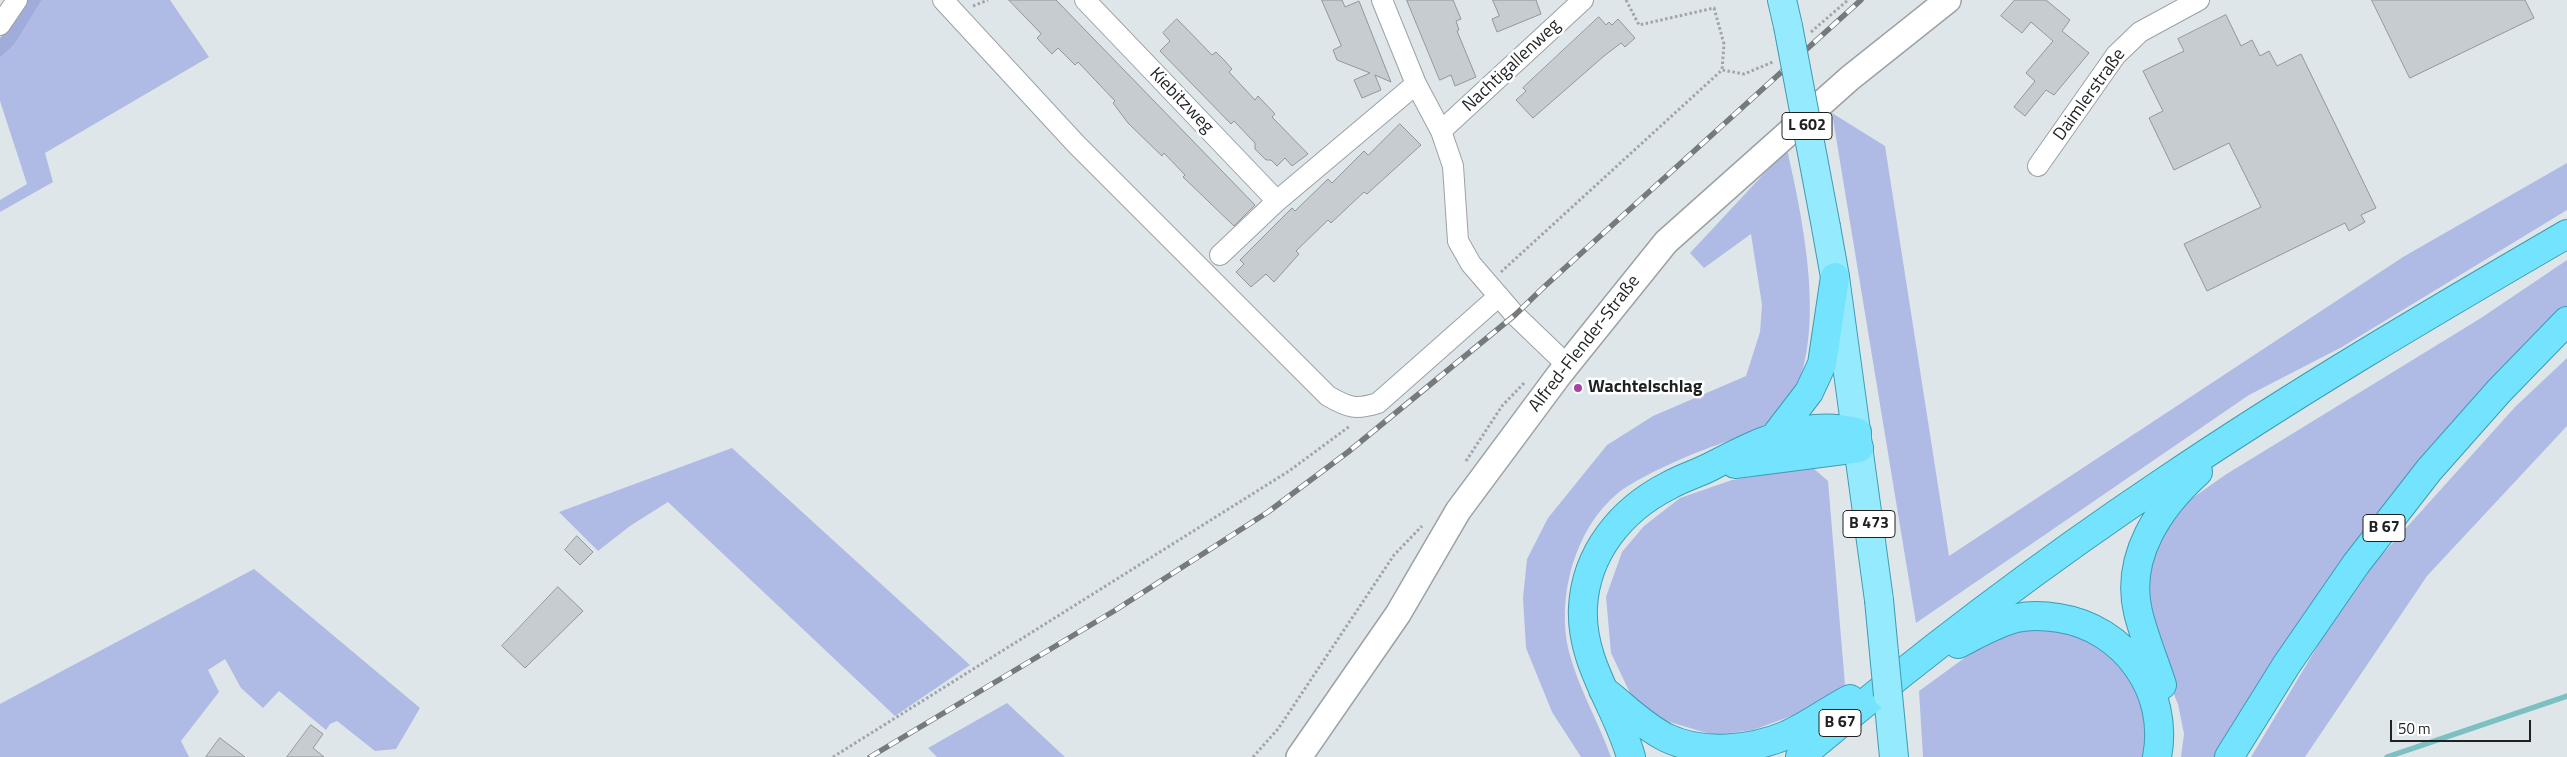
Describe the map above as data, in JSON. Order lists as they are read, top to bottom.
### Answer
{
  "streets": {
    "highway": ["B 67"],
    "main road": ["L 602", "B 473"],
    "street": [
      "Nachtigallenweg",
      "Daimlerstraße",
      "Kiebitzweg",
      "Alfred-Flender-Straße"
    ]
  },
  "crossings": [
    ["L 602", "B 473"]
  ],
  "places": ["Wachtelschlag"],
  "scale_bar": "50 m"
}
